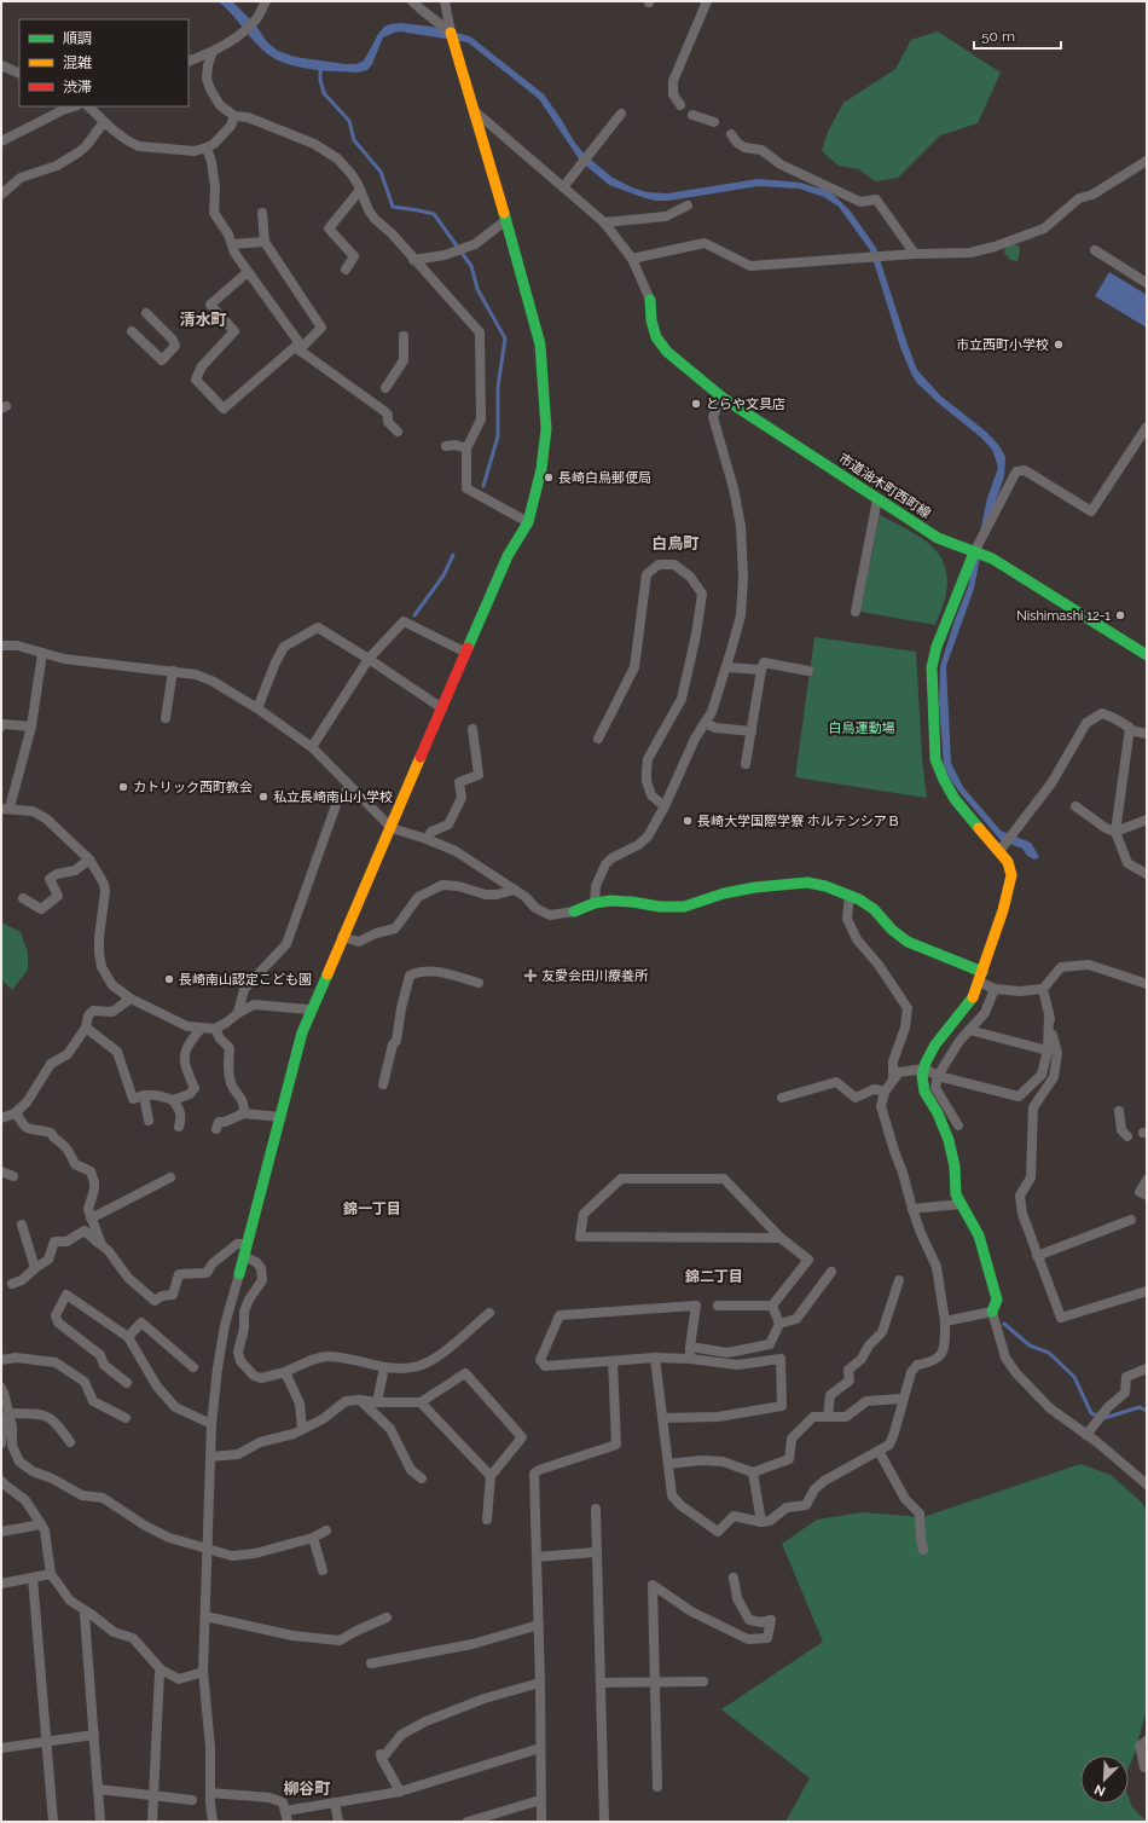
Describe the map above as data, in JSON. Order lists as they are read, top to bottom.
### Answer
{
  "streets": {
    "street": ["市道油木町西町線"]
  },
  "districts": [
    "清水町",
    "白鳥町",
    "錦一丁目",
    "錦二丁目",
    "柳谷町"
  ],
  "parks": ["白鳥運動場"],
  "places": {
    "other": [
      "市立西町小学校",
      "とらや文具店",
      "長崎白鳥郵便局",
      "Nishimashi 12-1",
      "カトリック西町教会",
      "私立長崎南山小学校",
      "長崎大学国際学寮 ホルテンシアＢ",
      "長崎南山認定こども園"
    ],
    "health": ["友愛会田川療養所"]
  },
  "legend": ["順調", "混雑", "渋滞"],
  "scale_bar": "50 m",
  "north": "bottom left"
}
